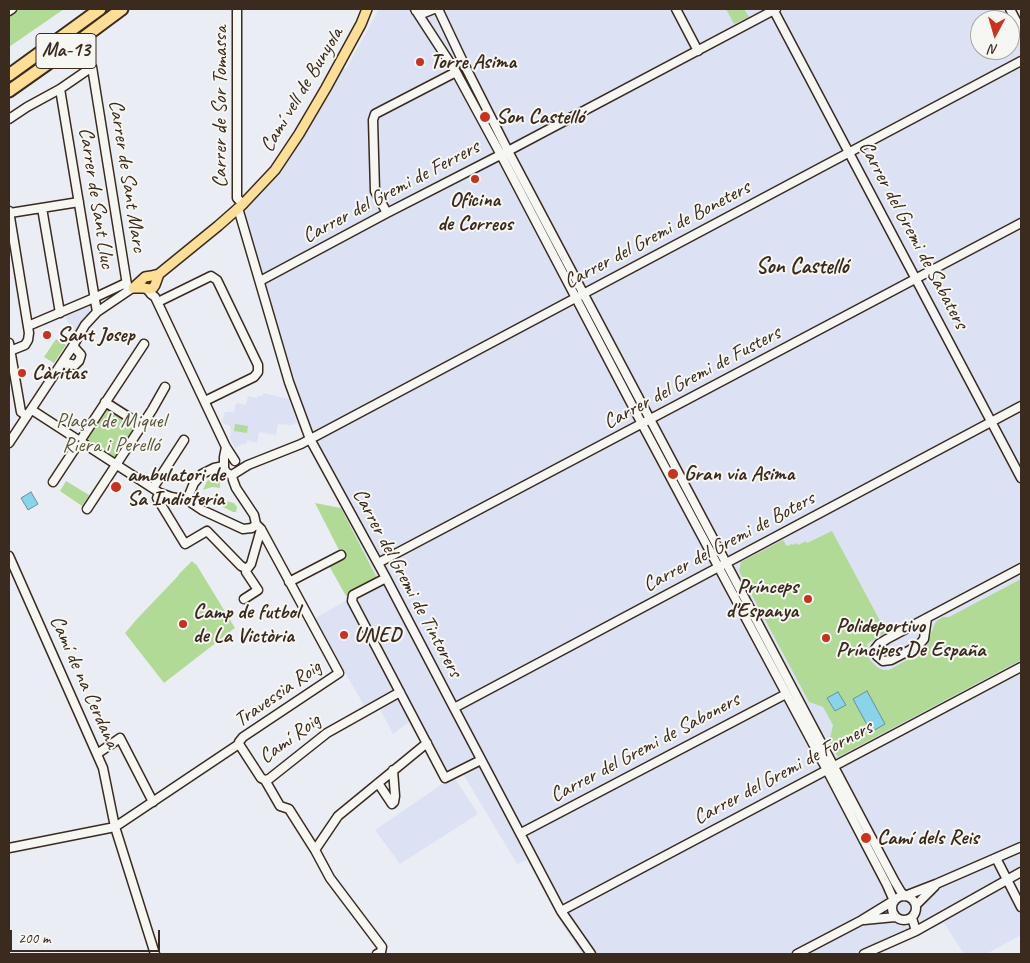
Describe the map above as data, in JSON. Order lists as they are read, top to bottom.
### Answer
{
  "streets": {
    "highway": ["Ma-13"],
    "main road": ["Camí vell de Bunyola"],
    "street": [
      "Carrer de Sor Tomassa",
      "Carrer de Sant Marc",
      "Carrer del Gremi de Ferrers",
      "Carrer de Sant Lluc",
      "Carrer del Gremi de Boneters",
      "Carrer del Gremi de Sabaters",
      "Carrer del Gremi de Fusters",
      "Carrer del Gremi de Boters",
      "Carrer del Gremi de Tintorers",
      "Camí de na Cerdana",
      "Travessia Roig",
      "Camí Roig",
      "Carrer del Gremi de Saboners",
      "Carrer del Gremi de Forners"
    ]
  },
  "crossings": [
    ["Camí vell de Bunyola", "Carrer de Sor Tomassa"],
    ["Camí vell de Bunyola", "Carrer de Sant Marc"],
    ["Camí vell de Bunyola", "Carrer del Gremi de Tintorers"],
    ["Carrer de Sor Tomassa", "Carrer del Gremi de Tintorers"],
    ["Carrer de Sant Marc", "Carrer de Sant Lluc"],
    ["Carrer del Gremi de Ferrers", "Carrer del Gremi de Sabaters"],
    ["Carrer del Gremi de Ferrers", "Carrer del Gremi de Tintorers"],
    ["Carrer del Gremi de Boneters", "Carrer del Gremi de Sabaters"],
    ["Carrer del Gremi de Boneters", "Carrer del Gremi de Tintorers"],
    ["Carrer del Gremi de Sabaters", "Carrer del Gremi de Fusters"],
    ["Carrer del Gremi de Sabaters", "Carrer del Gremi de Boters"],
    ["Carrer del Gremi de Fusters", "Carrer del Gremi de Tintorers"],
    ["Carrer del Gremi de Boters", "Carrer del Gremi de Tintorers"],
    ["Carrer del Gremi de Tintorers", "Carrer del Gremi de Saboners"],
    ["Carrer del Gremi de Tintorers", "Carrer del Gremi de Forners"],
    ["Camí de na Cerdana", "Camí Roig"],
    ["Travessia Roig", "Camí Roig"]
  ],
  "districts": ["Son Castelló"],
  "parks": ["Plaça de Miquel Riera i Perelló"],
  "places": [
    "Torre Asima",
    "Son Castelló",
    "Oficina de Correos",
    "Sant Josep",
    "Càritas",
    "Gran via Asima",
    "ambulatori de Sa Indioteria",
    "Prínceps d'Espanya",
    "Camp de futbol de La Victòria",
    "UNED",
    "Polideportivo Príncipes De España",
    "Camí dels Reis"
  ],
  "scale_bar": "200 m",
  "north": "bottom"
}
